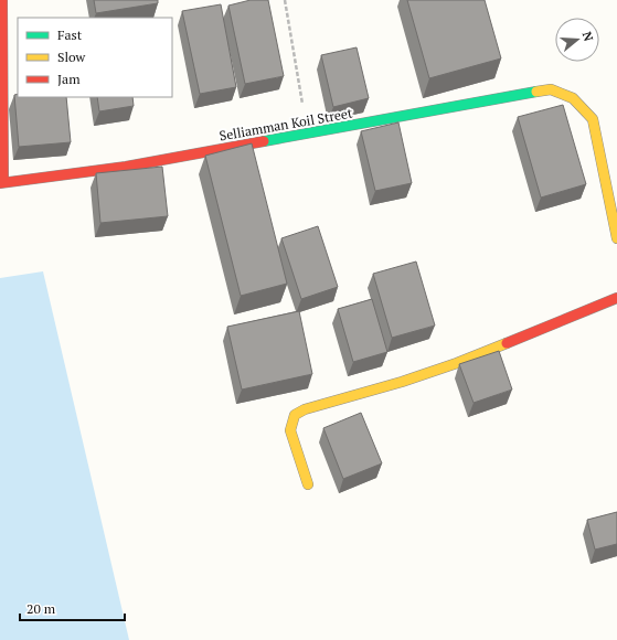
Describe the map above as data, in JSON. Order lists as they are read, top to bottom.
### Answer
{
  "streets": {
    "street": ["Selliamman Koil Street"]
  },
  "legend": ["Fast", "Slow", "Jam"],
  "scale_bar": "20 m",
  "north": "right"
}
